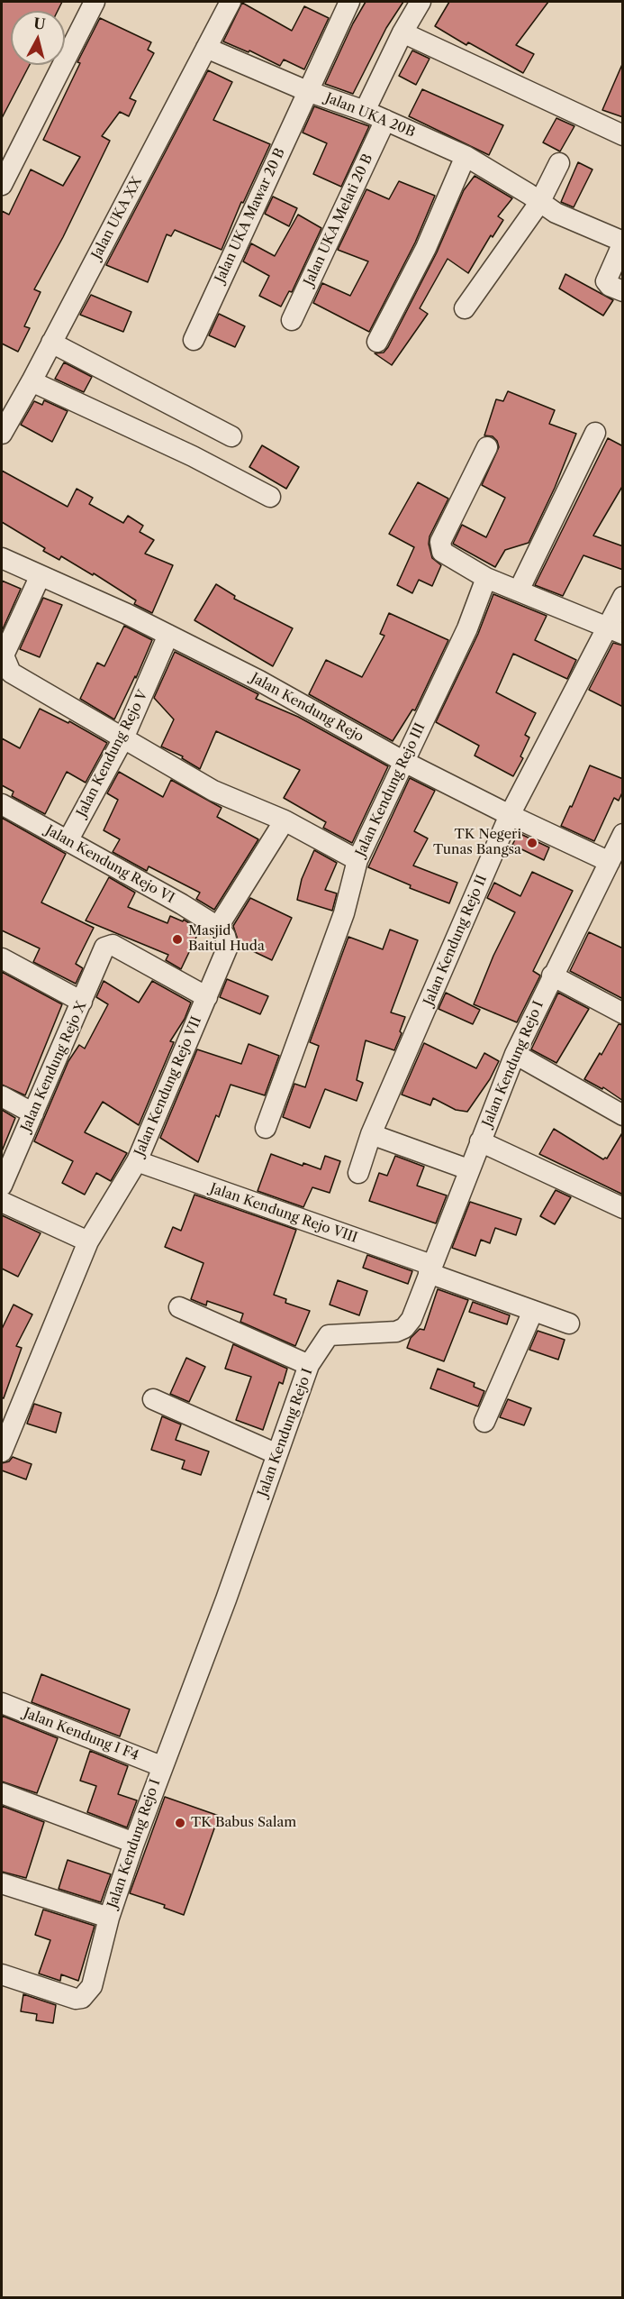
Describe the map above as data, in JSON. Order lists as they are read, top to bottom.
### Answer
{
  "streets": {
    "street": [
      "Jalan UKA 20B",
      "Jalan UKA Mawar 20 B",
      "Jalan UKA XX",
      "Jalan UKA Melati 20 B",
      "Jalan Kendung Rejo",
      "Jalan Kendung Rejo V",
      "Jalan Kendung Rejo III",
      "Jalan Kendung Rejo VI",
      "Jalan Kendung Rejo II",
      "Jalan Kendung Rejo I",
      "Jalan Kendung Rejo X",
      "Jalan Kendung Rejo VII",
      "Jalan Kendung Rejo VIII",
      "Jalan Kendung I F4"
    ]
  },
  "crossings": [
    ["Jalan UKA 20B", "Jalan UKA Mawar 20 B"],
    ["Jalan UKA 20B", "Jalan UKA XX"],
    ["Jalan UKA 20B", "Jalan UKA Melati 20 B"],
    ["Jalan Kendung Rejo", "Jalan Kendung Rejo V"],
    ["Jalan Kendung Rejo", "Jalan Kendung Rejo III"],
    ["Jalan Kendung Rejo", "Jalan Kendung Rejo II"],
    ["Jalan Kendung Rejo", "Jalan Kendung Rejo I"],
    ["Jalan Kendung Rejo V", "Jalan Kendung Rejo VI"],
    ["Jalan Kendung Rejo VI", "Jalan Kendung Rejo VII"],
    ["Jalan Kendung Rejo I", "Jalan Kendung Rejo VIII"],
    ["Jalan Kendung Rejo I", "Jalan Kendung I F4"],
    ["Jalan Kendung Rejo X", "Jalan Kendung Rejo VII"],
    ["Jalan Kendung Rejo VII", "Jalan Kendung Rejo VIII"]
  ],
  "places": ["TK Negeri Tunas Bangsa", "Masjid Baitul Huda", "TK Babus Salam"],
  "north": "top"
}
